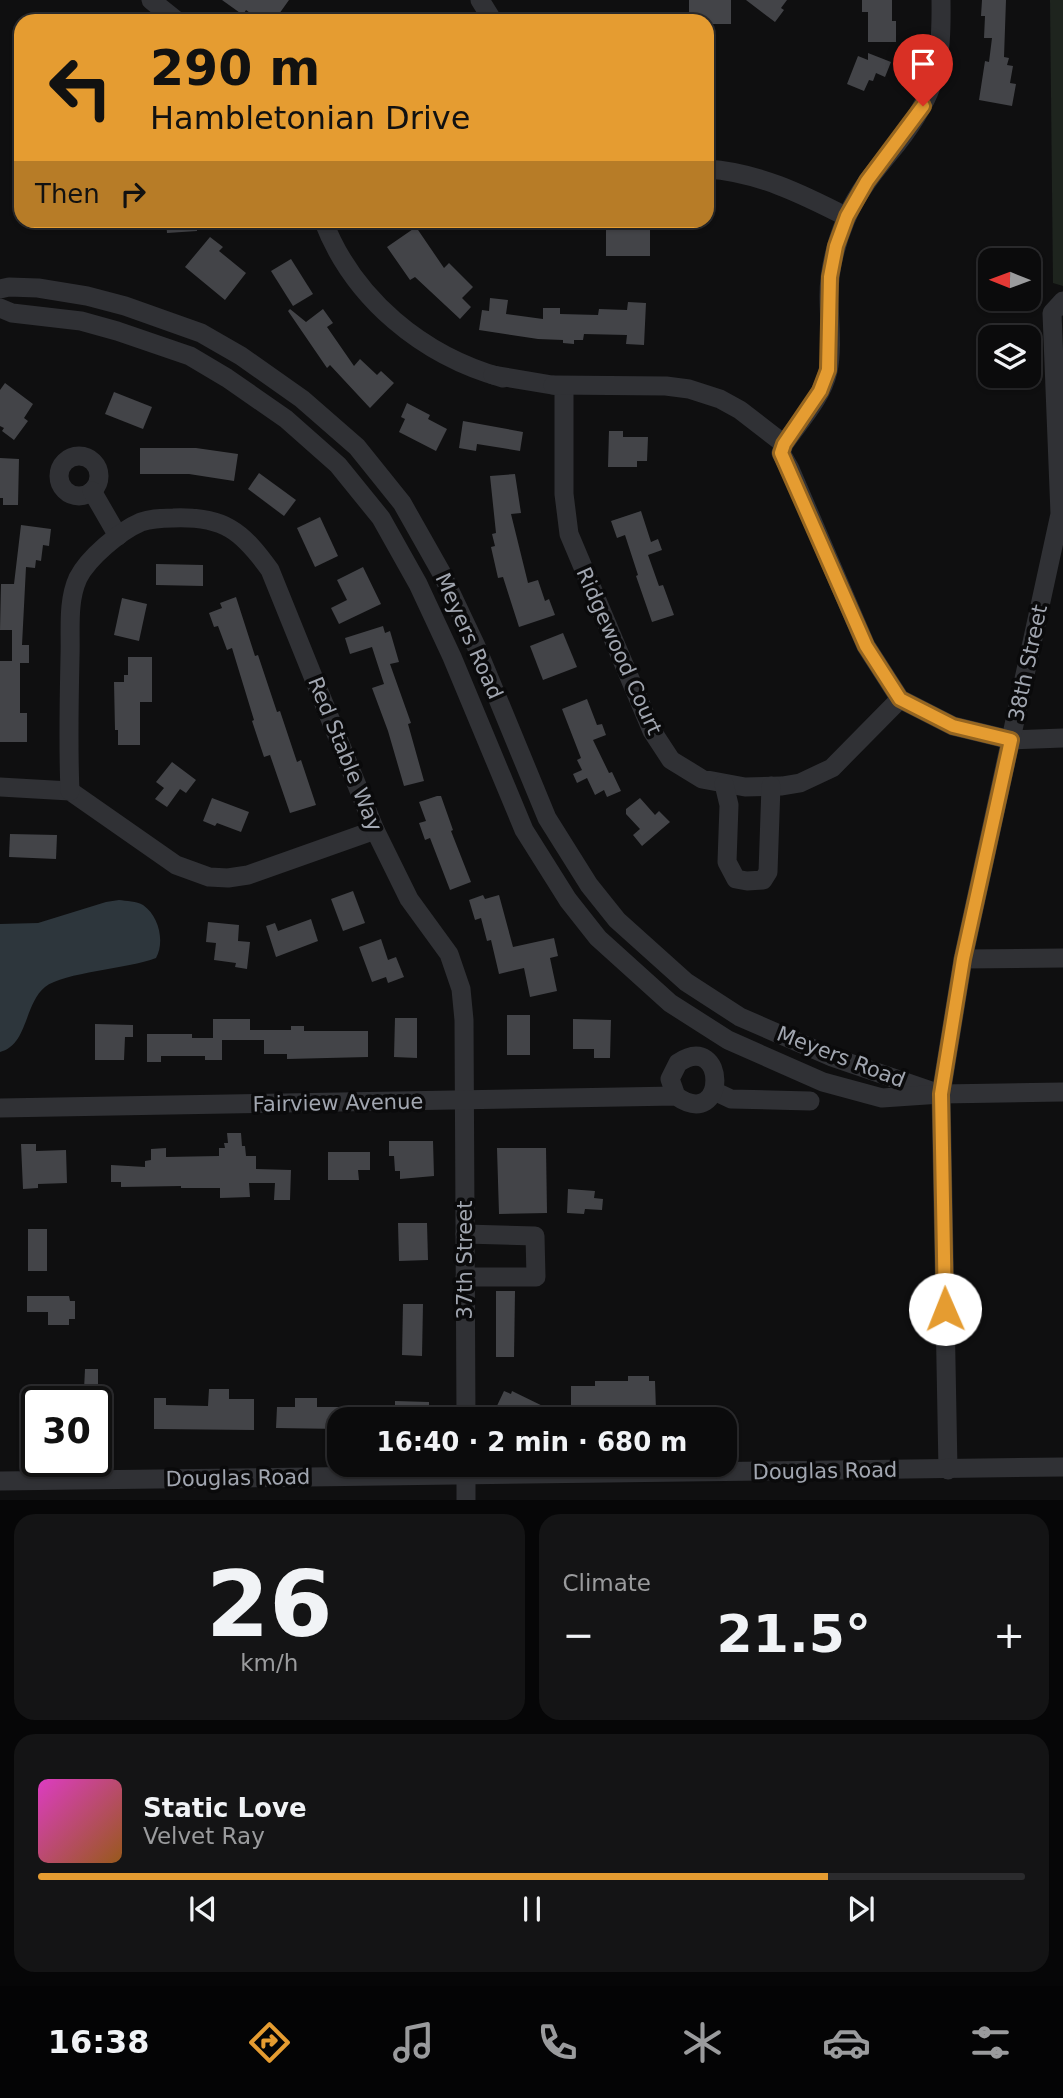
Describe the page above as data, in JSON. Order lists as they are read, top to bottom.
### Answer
{
  "streets": {
    "street": [
      "Meyers Road",
      "Ridgewood Court",
      "38th Street",
      "Red Stable Way",
      "Fairview Avenue",
      "37th Street",
      "Douglas Road"
    ]
  },
  "crossings": [
    ["Meyers Road", "38th Street"],
    ["38th Street", "Douglas Road"],
    ["Red Stable Way", "Fairview Avenue"],
    ["Red Stable Way", "37th Street"],
    ["Fairview Avenue", "37th Street"]
  ],
  "north": "left",
  "page": {
    "turn": ["290 m", "Hambletonian Drive"],
    "then": "Then",
    "limit": "30",
    "trip": "16:40 · 2 min · 680 m",
    "tile": [
      ["26", "km/h"],
      "Climate"
    ],
    "heat": ["−", "21.5°", "+"],
    "song": ["Static Love", "Velvet Ray"],
    "tabs": "16:38"
  }
}
